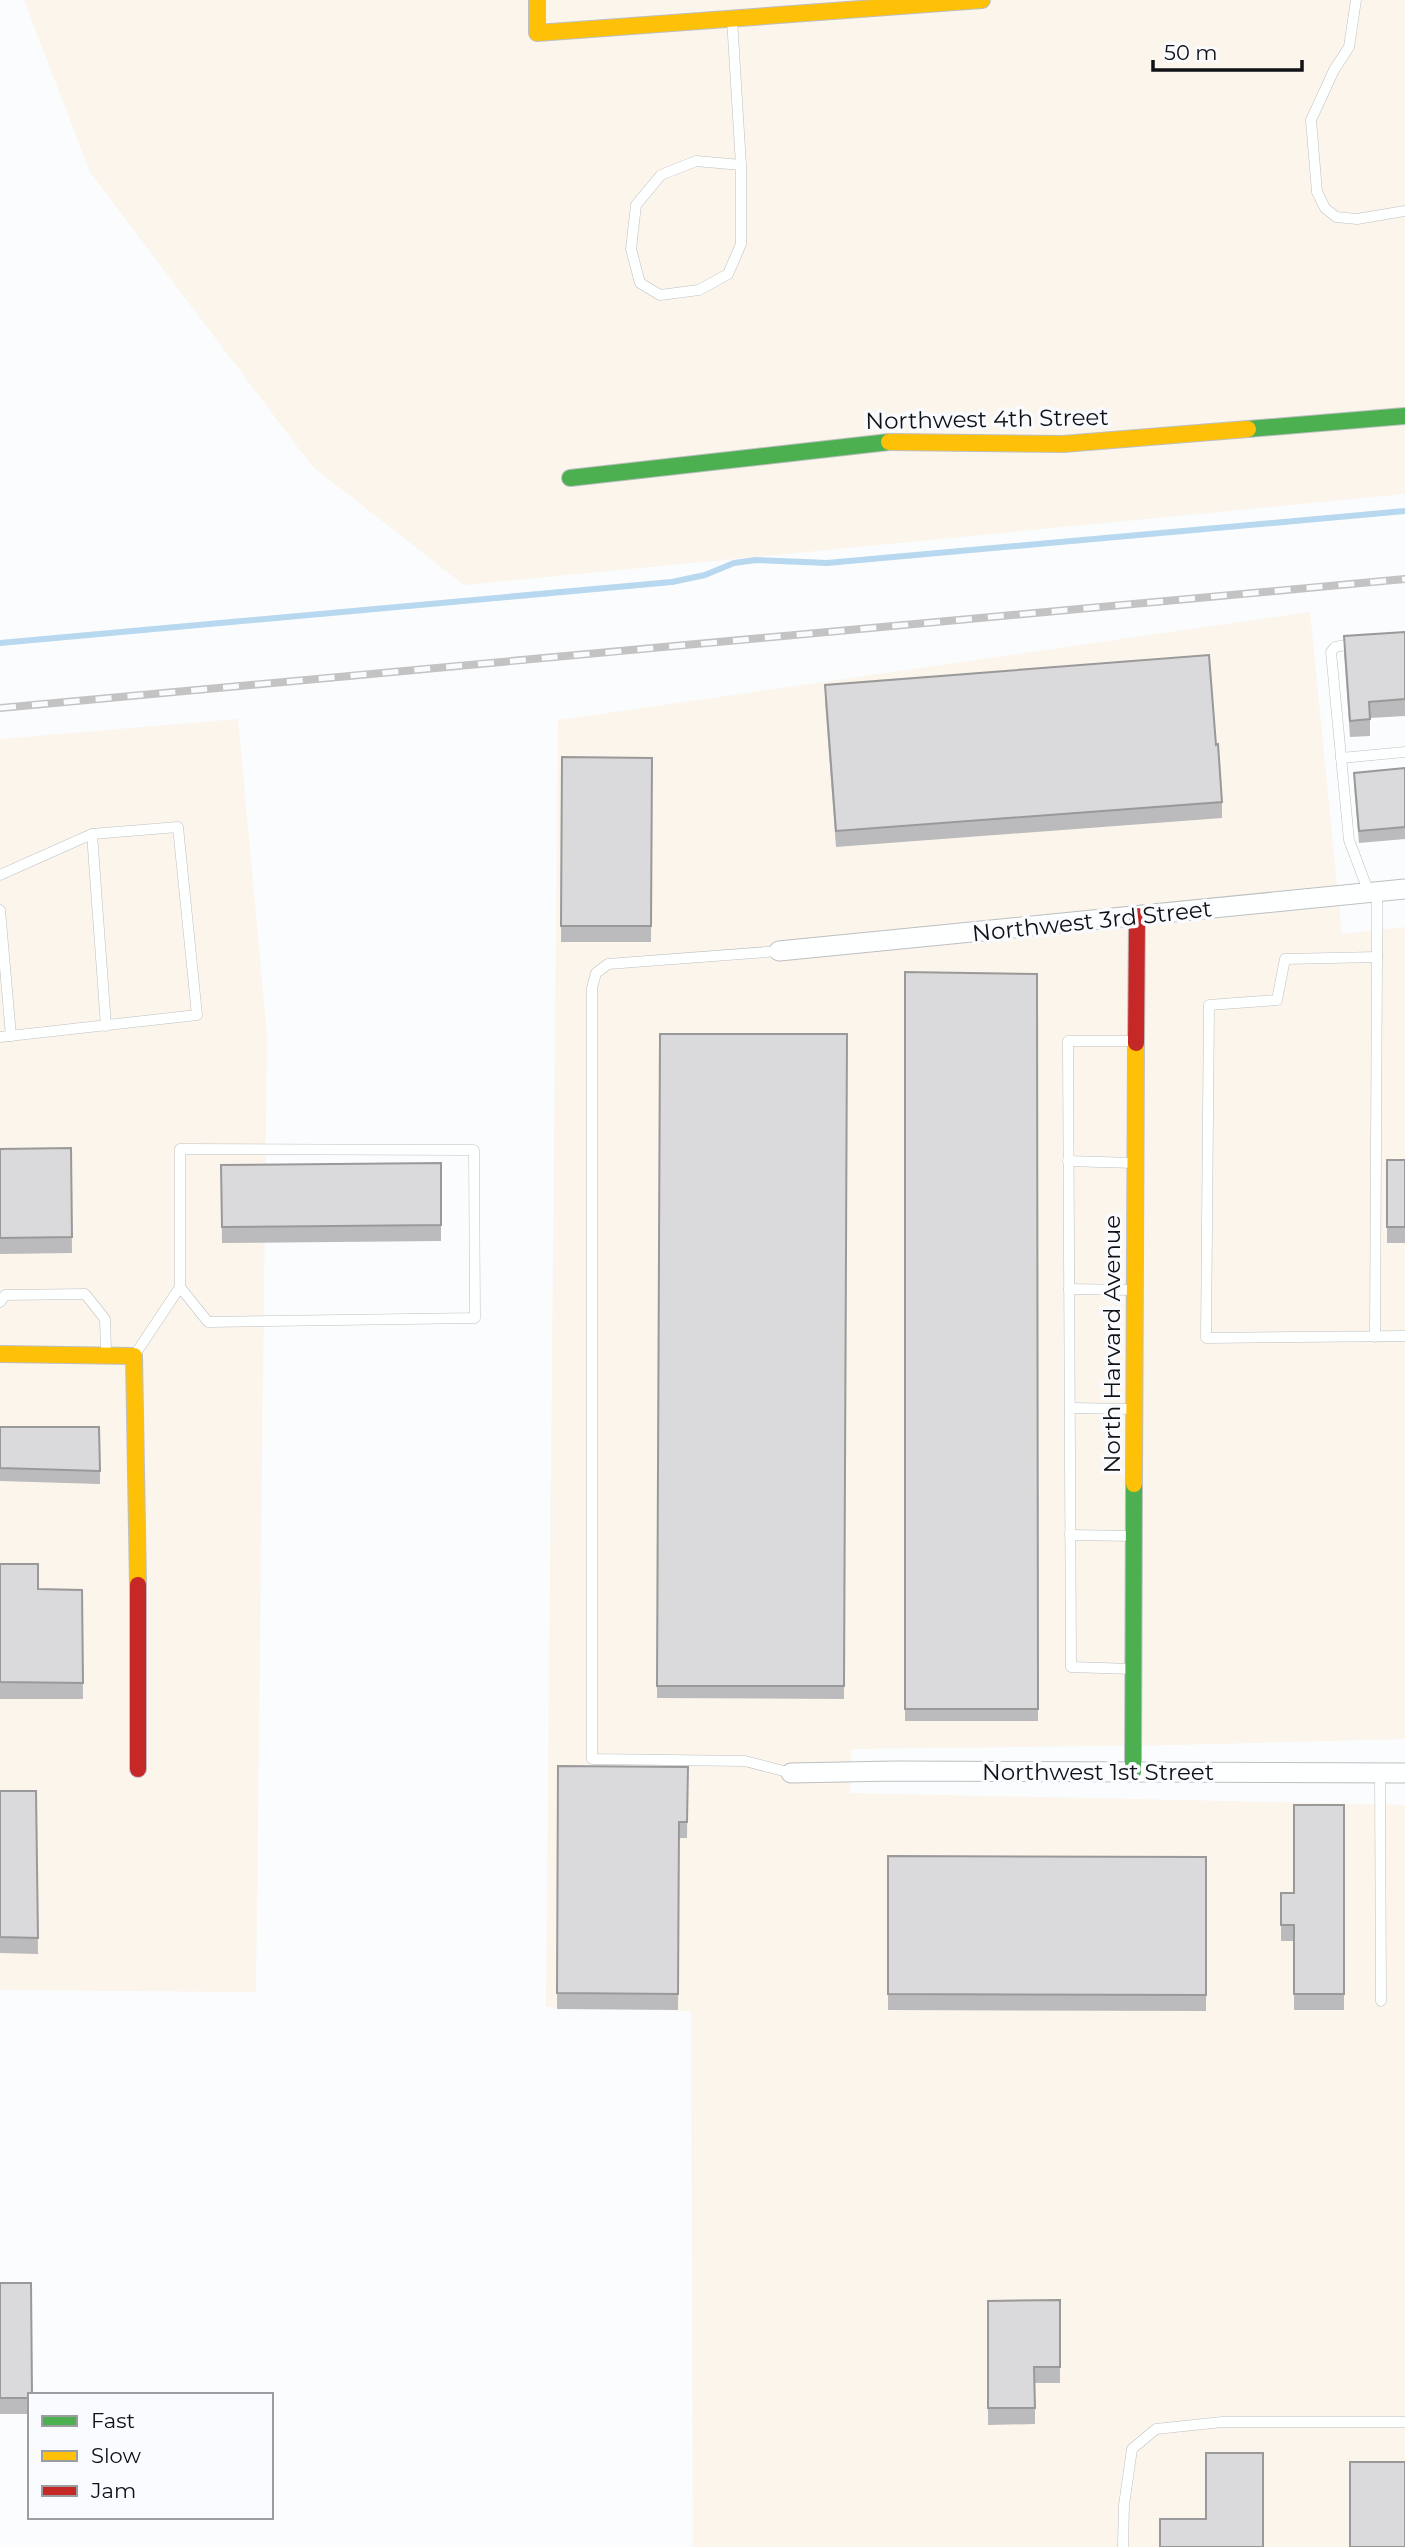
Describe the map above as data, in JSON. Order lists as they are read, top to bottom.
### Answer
{
  "streets": {
    "street": [
      "Northwest 4th Street",
      "Northwest 3rd Street",
      "North Harvard Avenue",
      "Northwest 1st Street"
    ]
  },
  "crossings": [
    ["Northwest 3rd Street", "North Harvard Avenue"],
    ["North Harvard Avenue", "Northwest 1st Street"]
  ],
  "legend": ["Fast", "Slow", "Jam"],
  "scale_bar": "50 m"
}
